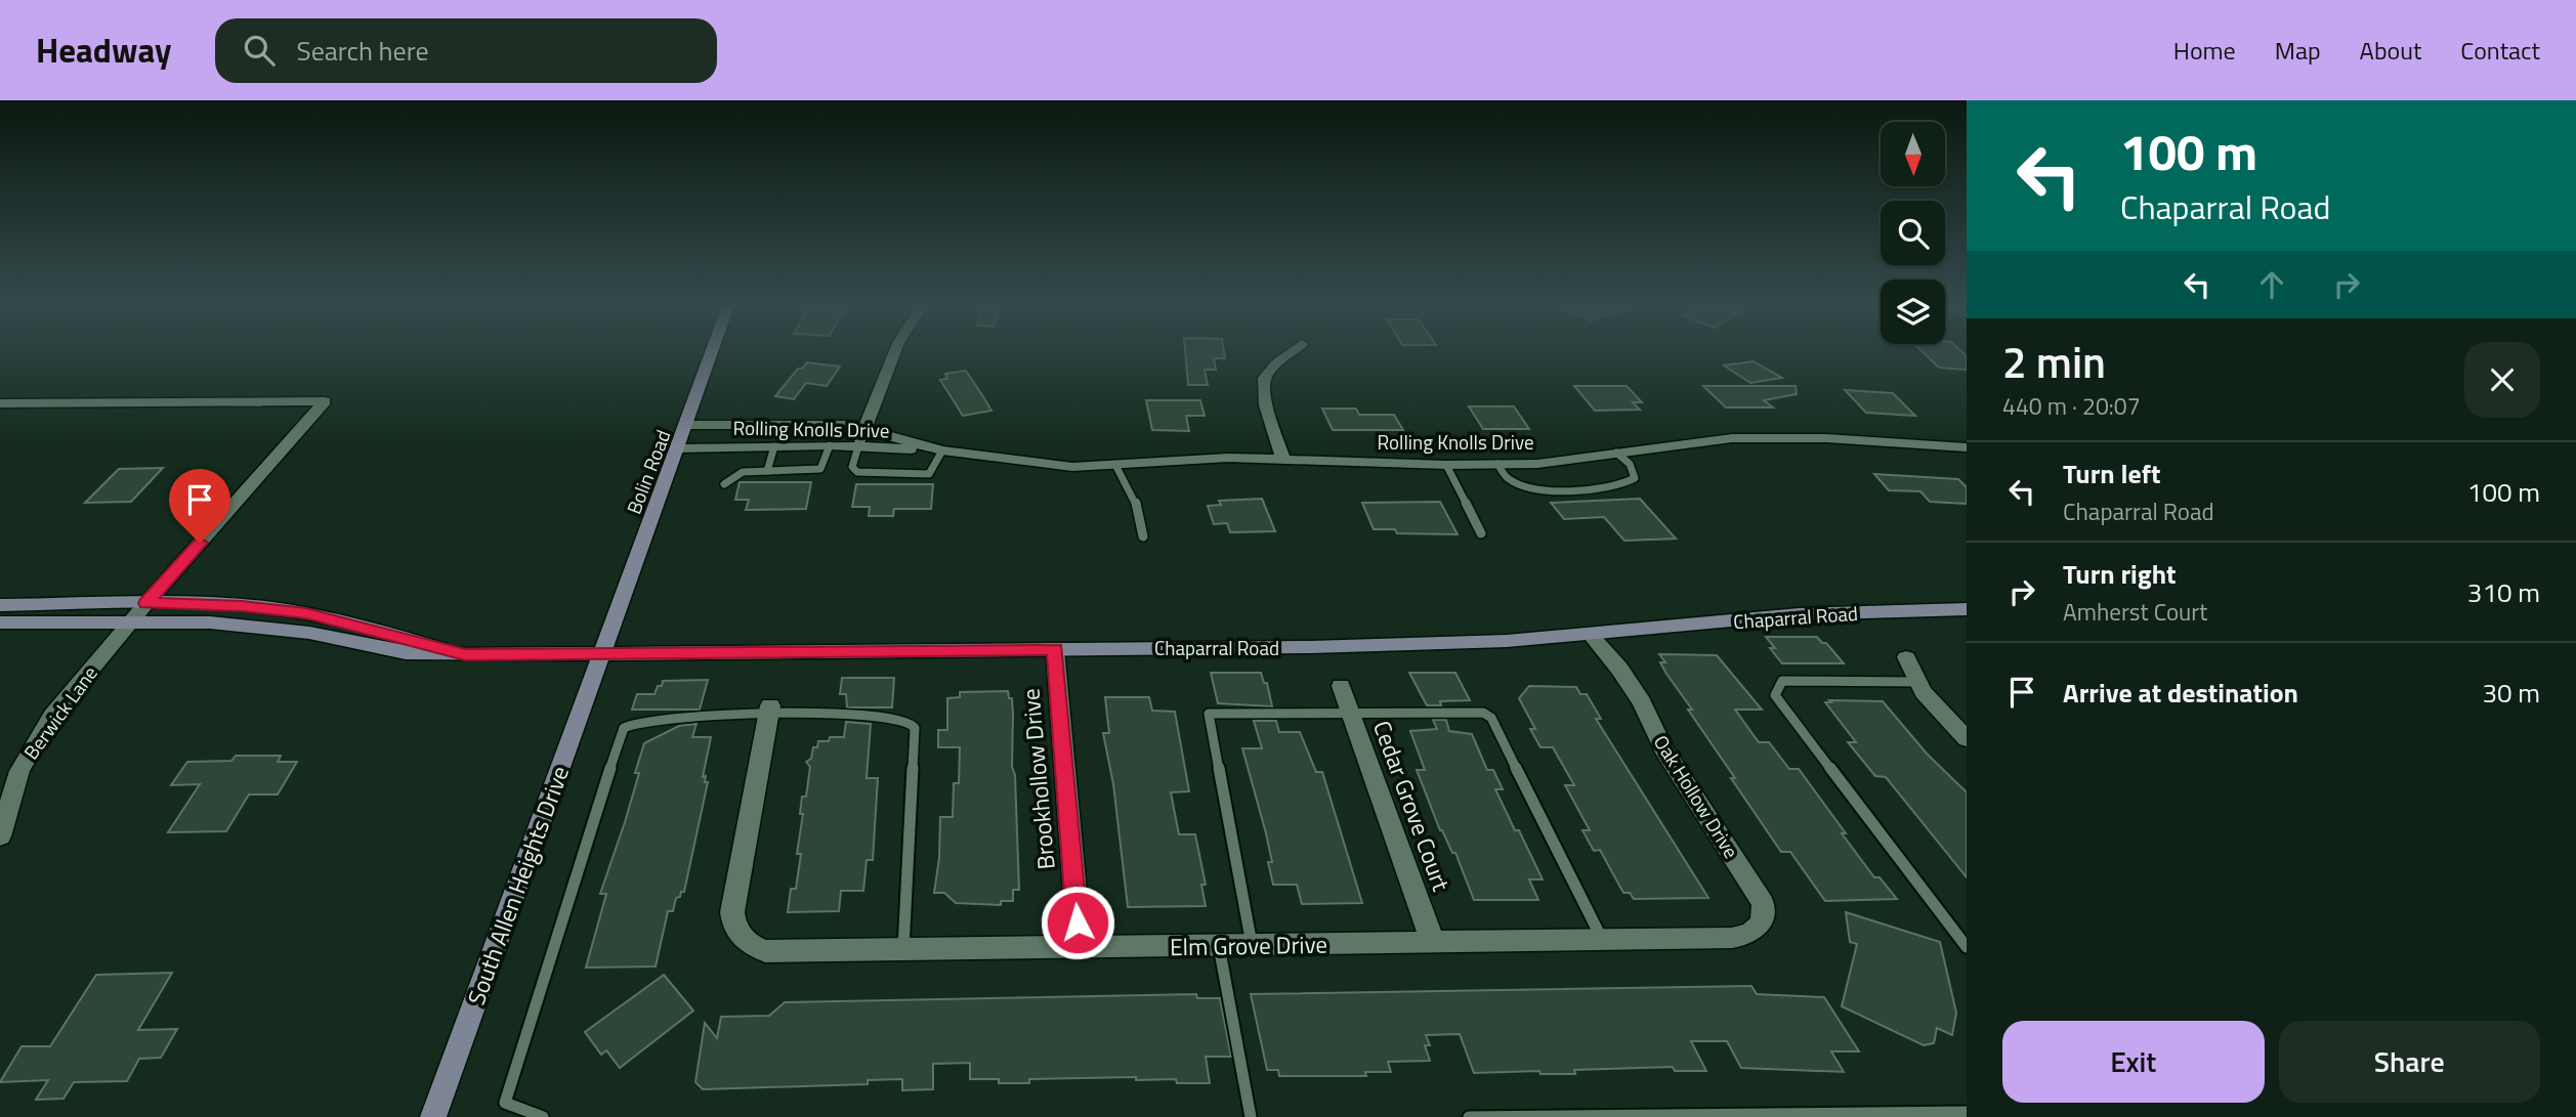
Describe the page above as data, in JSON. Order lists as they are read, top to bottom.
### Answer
{
  "streets": {
    "main road": ["Bolin Road", "Chaparral Road", "South Allen Heights Drive"],
    "street": [
      "Rolling Knolls Drive",
      "Berwick Lane",
      "Brookhollow Drive",
      "Oak Hollow Drive",
      "Cedar Grove Court",
      "Elm Grove Drive"
    ]
  },
  "crossings": [
    ["Rolling Knolls Drive", "Bolin Road"],
    ["Bolin Road", "Chaparral Road"],
    ["Bolin Road", "South Allen Heights Drive"],
    ["Chaparral Road", "Berwick Lane"],
    ["Chaparral Road", "Brookhollow Drive"],
    ["Chaparral Road", "Oak Hollow Drive"],
    ["Chaparral Road", "South Allen Heights Drive"],
    ["Brookhollow Drive", "Elm Grove Drive"],
    ["Oak Hollow Drive", "Elm Grove Drive"],
    ["Cedar Grove Court", "Elm Grove Drive"]
  ],
  "north": "bottom",
  "page": {
    "header": "Headway",
    "search": "Search here",
    "nav": [
      "Home",
      "Map",
      "About",
      "Contact"
    ],
    "turn": ["100 m", "Chaparral Road"],
    "heading": ["2 min", "440 m · 20:07"],
    "list": [
      {
        "name": "Turn left",
        "note": "Chaparral Road",
        "value": "100 m"
      },
      {
        "name": "Turn right",
        "note": "Amherst Court",
        "value": "310 m"
      },
      {
        "name": "Arrive at destination",
        "value": "30 m"
      }
    ],
    "buttons": ["Exit", "Share"]
  }
}
